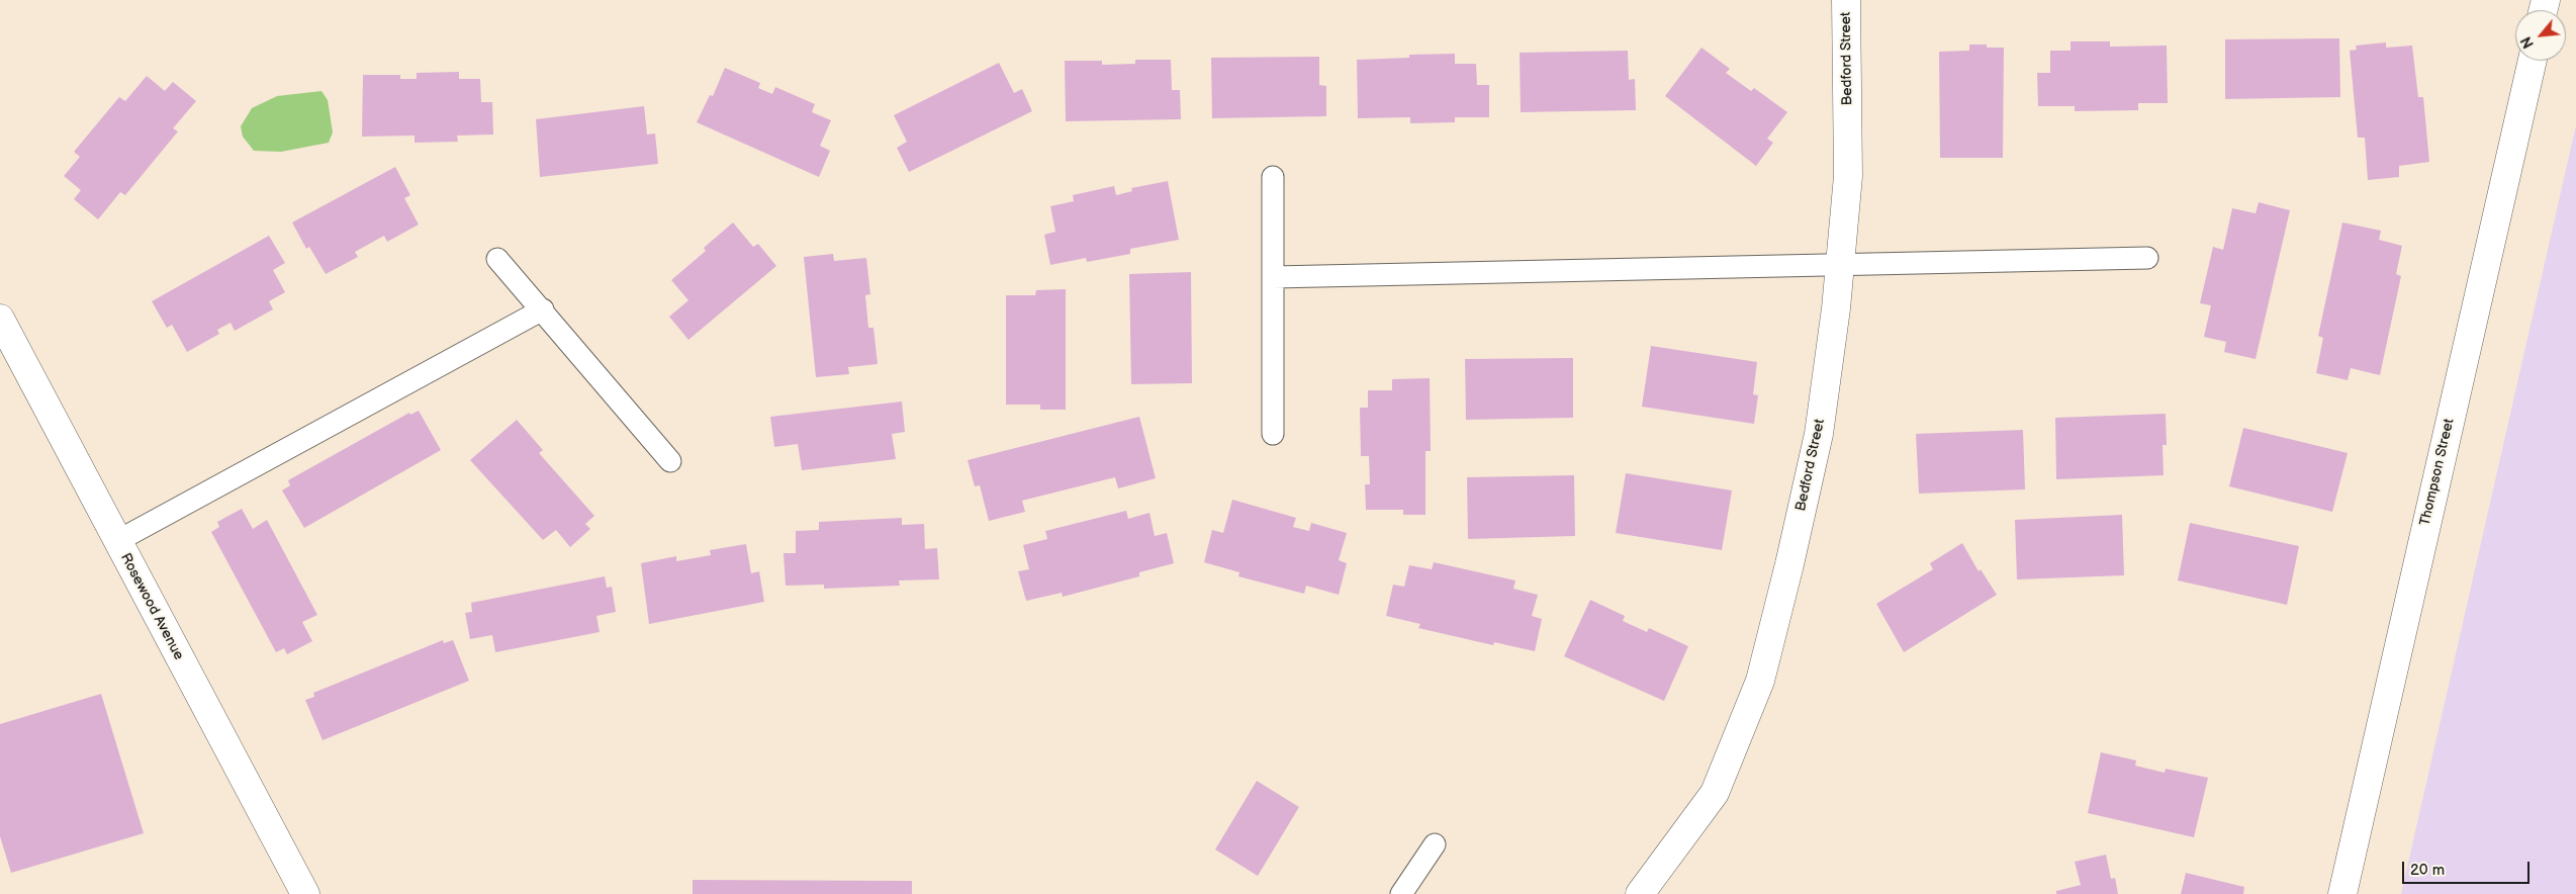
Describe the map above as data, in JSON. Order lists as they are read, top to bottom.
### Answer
{
  "streets": {
    "street": ["Bedford Street", "Thompson Street", "Rosewood Avenue"]
  },
  "scale_bar": "20 m",
  "north": "bottom left"
}
